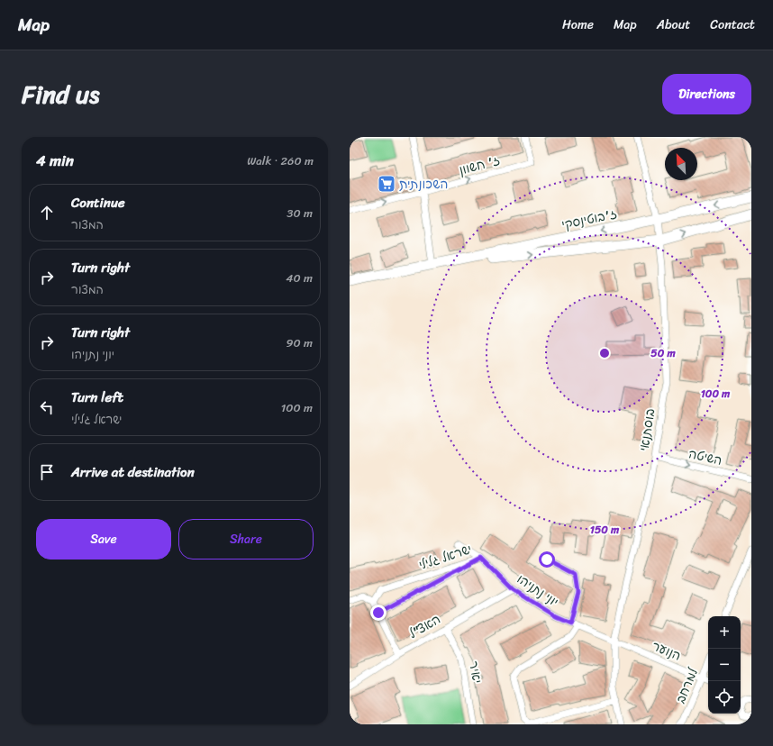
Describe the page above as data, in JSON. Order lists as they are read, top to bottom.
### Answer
{
  "streets": {
    "street": [
      "ז' חשוון",
      "ז'בוטינסקי",
      "בוסתנאי",
      "השיטה",
      "ישראל גלילי",
      "יוני נתניהו",
      "האצ\"ל",
      "הנוער",
      "יאיר",
      "למרחב"
    ]
  },
  "crossings": [
    ["ז'בוטינסקי", "בוסתנאי"],
    ["בוסתנאי", "השיטה"],
    ["בוסתנאי", "יוני נתניהו"],
    ["בוסתנאי", "הנוער"],
    ["ישראל גלילי", "יוני נתניהו"],
    ["יוני נתניהו", "האצ\"ל"],
    ["יוני נתניהו", "הנוער"],
    ["האצ\"ל", "יאיר"],
    ["הנוער", "למרחב"]
  ],
  "one_way": ["ז' חשוון", "השיטה"],
  "places": {
    "supermarket": ["השכונתית"]
  },
  "north": "top left",
  "page": {
    "header": "Map",
    "nav": [
      "Home",
      "Map",
      "About",
      "Contact"
    ],
    "title": "Find us",
    "buttons": [
      "Directions",
      ["Save", "Share"]
    ],
    "heading": ["4 min", "Walk · 260 m"],
    "list": [
      ["Continue", "המצור", "30 m"],
      ["Turn right", "המצור", "40 m"],
      ["Turn right", "יוני נתניהו", "90 m"],
      ["Turn left", "ישראל גלילי", "100 m"],
      "Arrive at destination"
    ],
    "map_buttons": ["+", "−"]
  },
  "rings": ["50 m", "100 m", "150 m"]
}
